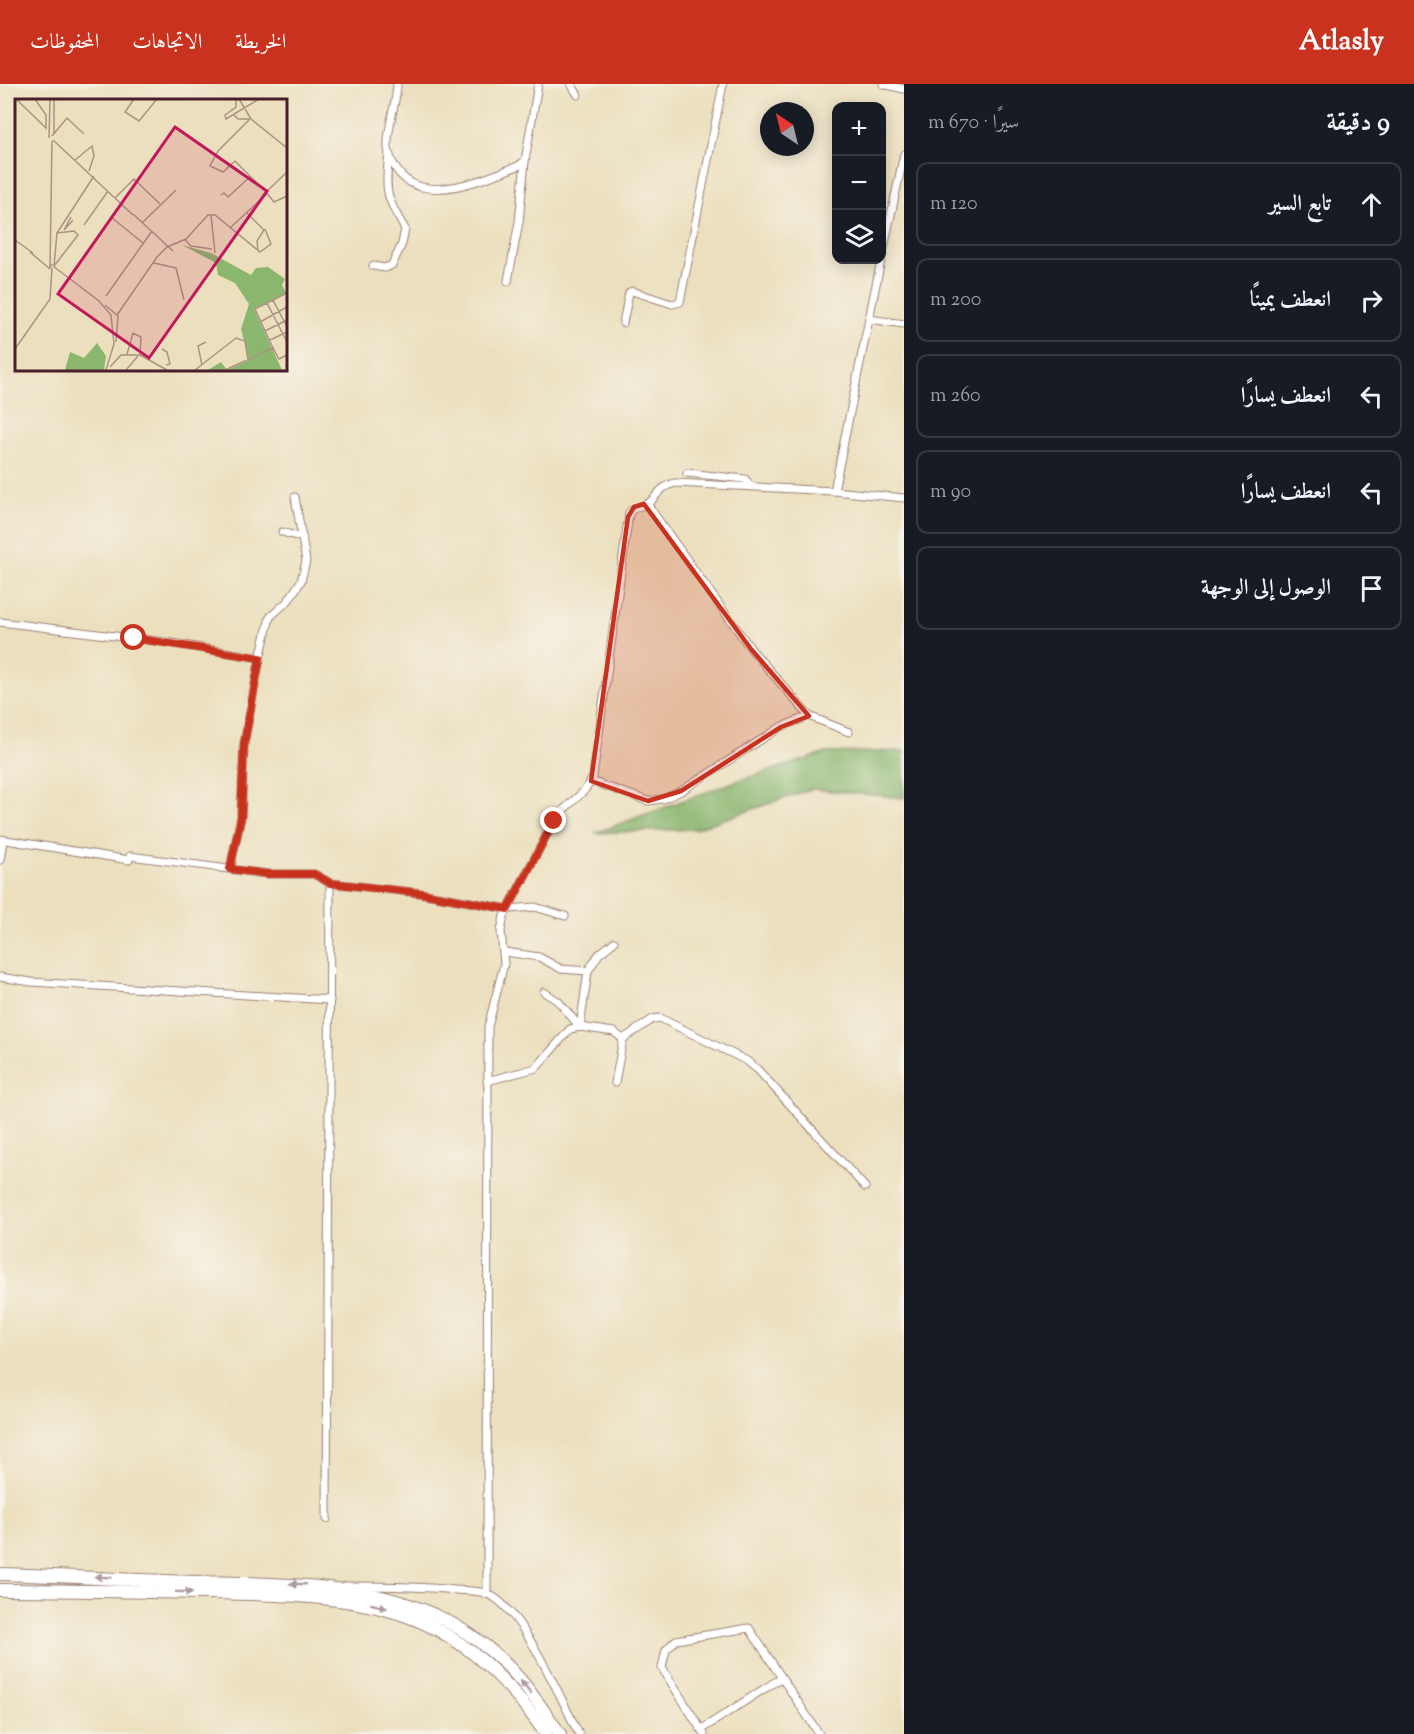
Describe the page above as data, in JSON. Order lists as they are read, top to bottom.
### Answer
{
  "north": "top left",
  "page": {
    "header": "Atlasly",
    "nav": ["الخريطة", "الاتجاهات", "المحفوظات"],
    "heading": ["9 دقيقة", "سيرًا · 670 m"],
    "map_buttons": ["+", "−"],
    "list": [
      ["تابع السير", "120 m"],
      ["انعطف يمينًا", "200 m"],
      ["انعطف يسارًا", "260 m"],
      ["انعطف يسارًا", "90 m"],
      "الوصول إلى الوجهة"
    ]
  }
}
